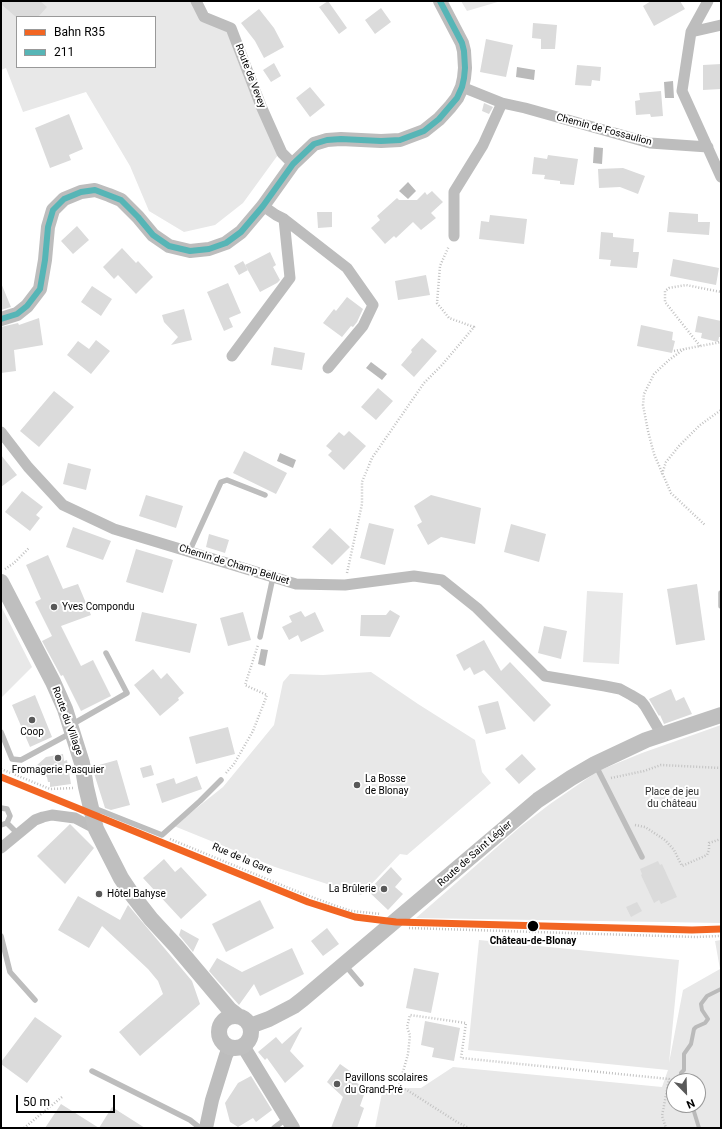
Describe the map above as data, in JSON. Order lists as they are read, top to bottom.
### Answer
{
  "streets": {
    "main road": ["Route du Village", "Route de Saint Légier"],
    "street": ["Route de Vevey", "Chemin de Fossaulion", "Chemin de Champ Belluet"],
    "path": ["Rue de la Gare"]
  },
  "crossings": [
    ["Chemin de Champ Belluet", "Route de Saint Légier"],
    ["Route du Village", "Route de Saint Légier"],
    ["Route de Saint Légier", "Rue de la Gare"]
  ],
  "parks": ["Place de jeu du château"],
  "places": [
    "Yves Compondu",
    "Coop",
    "Fromagerie Pasquier",
    "La Bosse de Blonay",
    "La Brûlerie",
    "Hôtel Bahyse",
    "Château-de-Blonay",
    "Pavillons scolaires du Grand-Pré"
  ],
  "lines": ["transit line 211", "rail line R35"],
  "legend": ["Bahn R35", "211"],
  "scale_bar": "50 m",
  "north": "bottom right"
}
